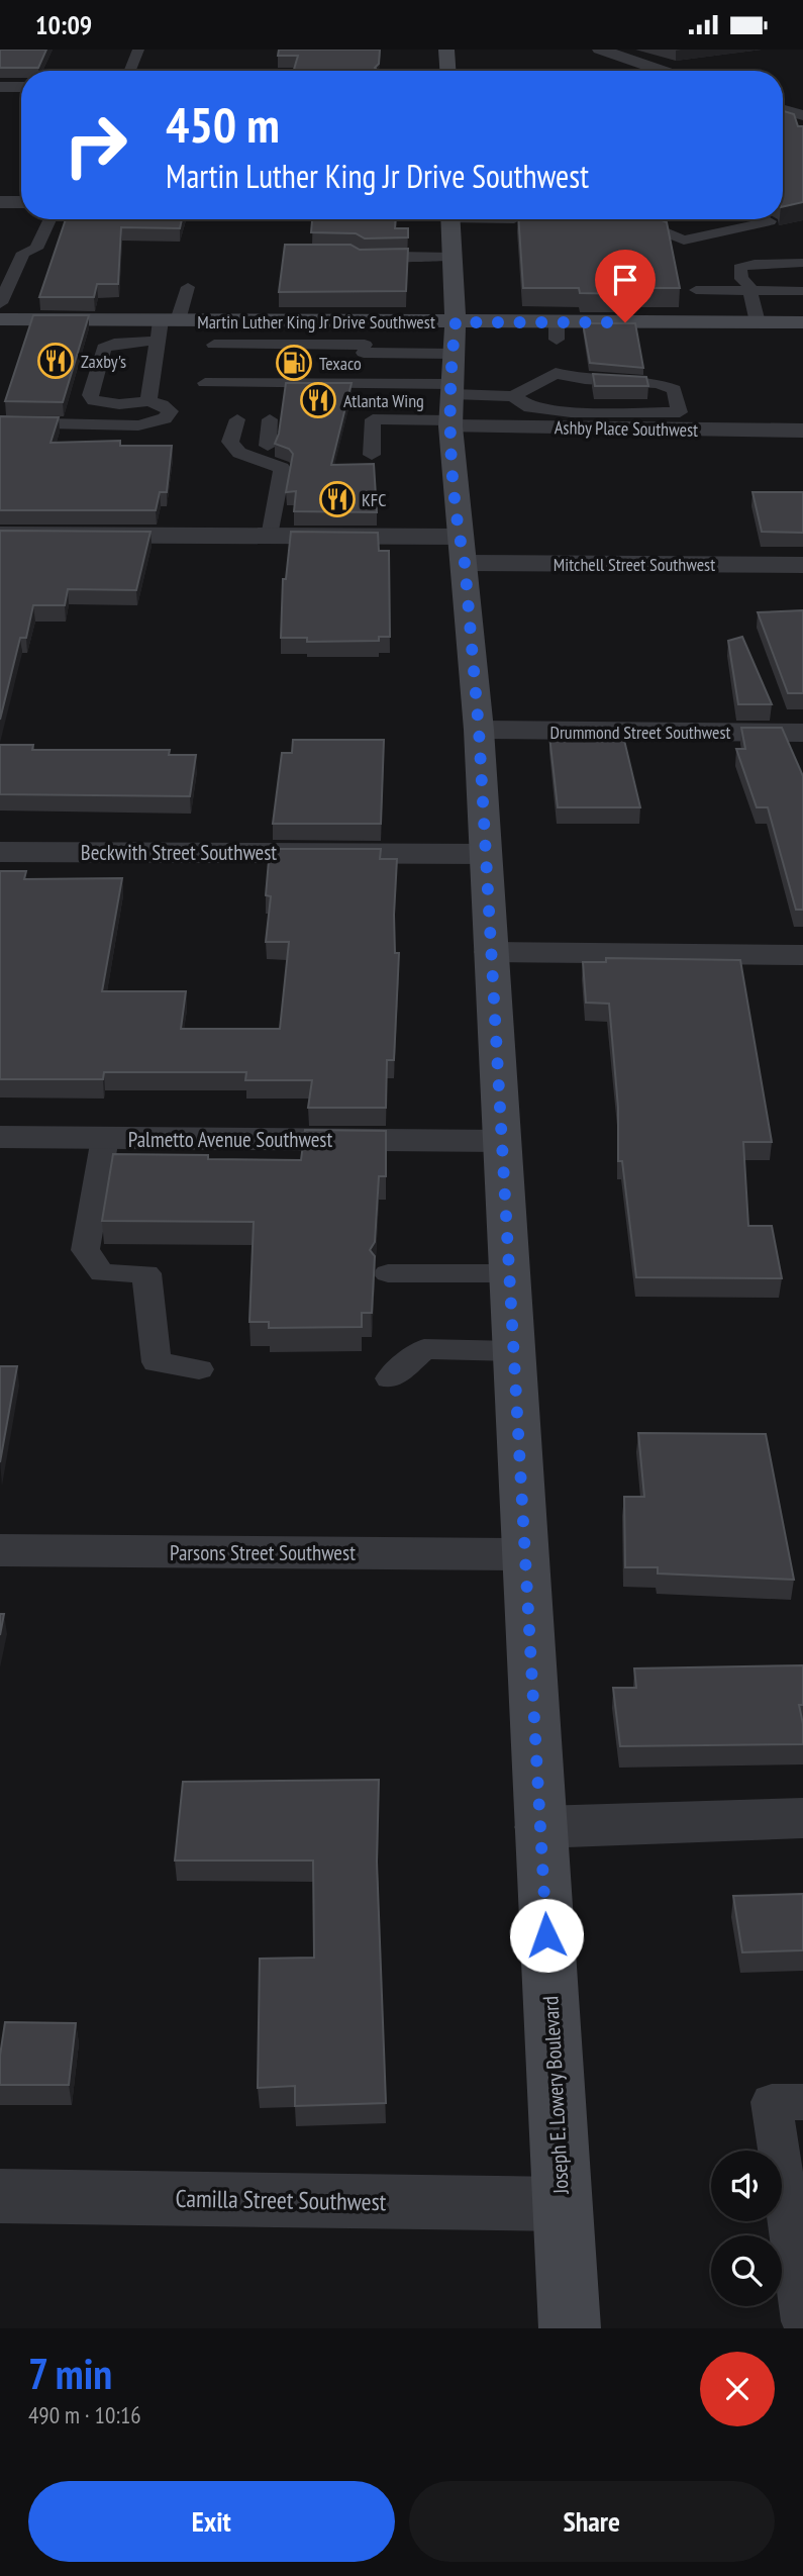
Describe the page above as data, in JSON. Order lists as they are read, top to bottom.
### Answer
{
  "streets": {
    "main road": ["Martin Luther King Jr Drive Southwest", "Joseph E. Lowery Boulevard"],
    "street": [
      "Ashby Place Southwest",
      "Mitchell Street Southwest",
      "Drummond Street Southwest",
      "Beckwith Street Southwest",
      "Palmetto Avenue Southwest",
      "Parsons Street Southwest",
      "Camilla Street Southwest"
    ]
  },
  "crossings": [
    ["Martin Luther King Jr Drive Southwest", "Ashby Place Southwest"],
    ["Martin Luther King Jr Drive Southwest", "Joseph E. Lowery Boulevard"],
    ["Ashby Place Southwest", "Joseph E. Lowery Boulevard"],
    ["Mitchell Street Southwest", "Joseph E. Lowery Boulevard"],
    ["Drummond Street Southwest", "Joseph E. Lowery Boulevard"],
    ["Beckwith Street Southwest", "Joseph E. Lowery Boulevard"],
    ["Palmetto Avenue Southwest", "Joseph E. Lowery Boulevard"],
    ["Parsons Street Southwest", "Joseph E. Lowery Boulevard"],
    ["Joseph E. Lowery Boulevard", "Camilla Street Southwest"]
  ],
  "places": {
    "restaurant": ["Zaxby's", "Atlanta Wing", "KFC"],
    "fuel station": ["Texaco"]
  },
  "page": {
    "status": "10:09",
    "turn": ["450 m", "Martin Luther King Jr Drive Southwest"],
    "heading": ["7 min", "490 m · 10:16"],
    "buttons": ["Exit", "Share"]
  }
}
